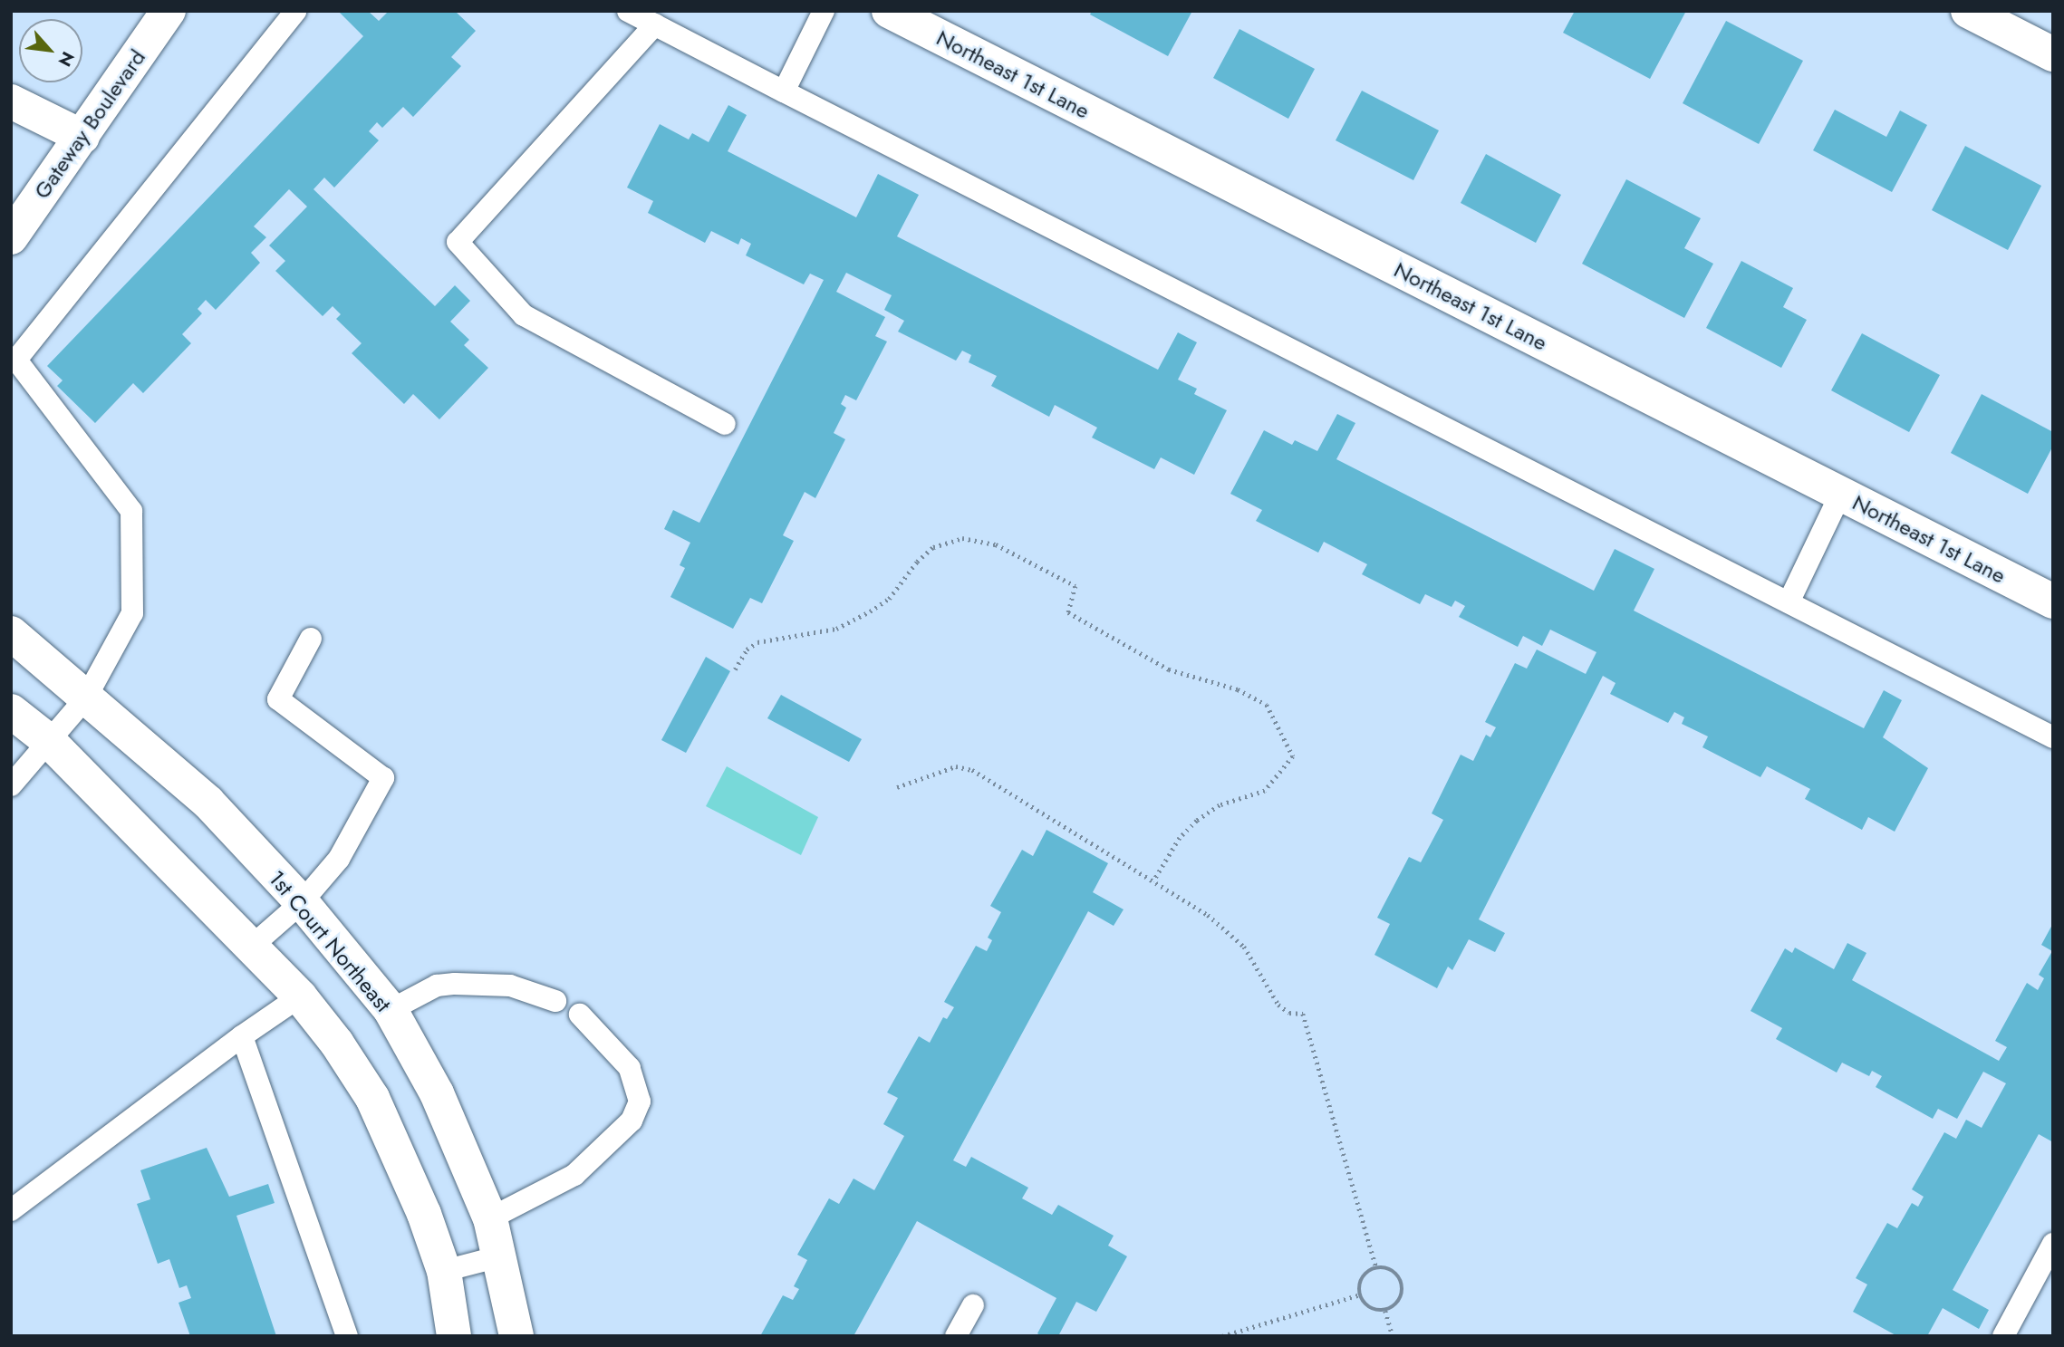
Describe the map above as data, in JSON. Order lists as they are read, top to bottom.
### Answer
{
  "streets": {
    "street": ["Northeast 1st Lane", "Gateway Boulevard", "1st Court Northeast"]
  },
  "north": "bottom right"
}
